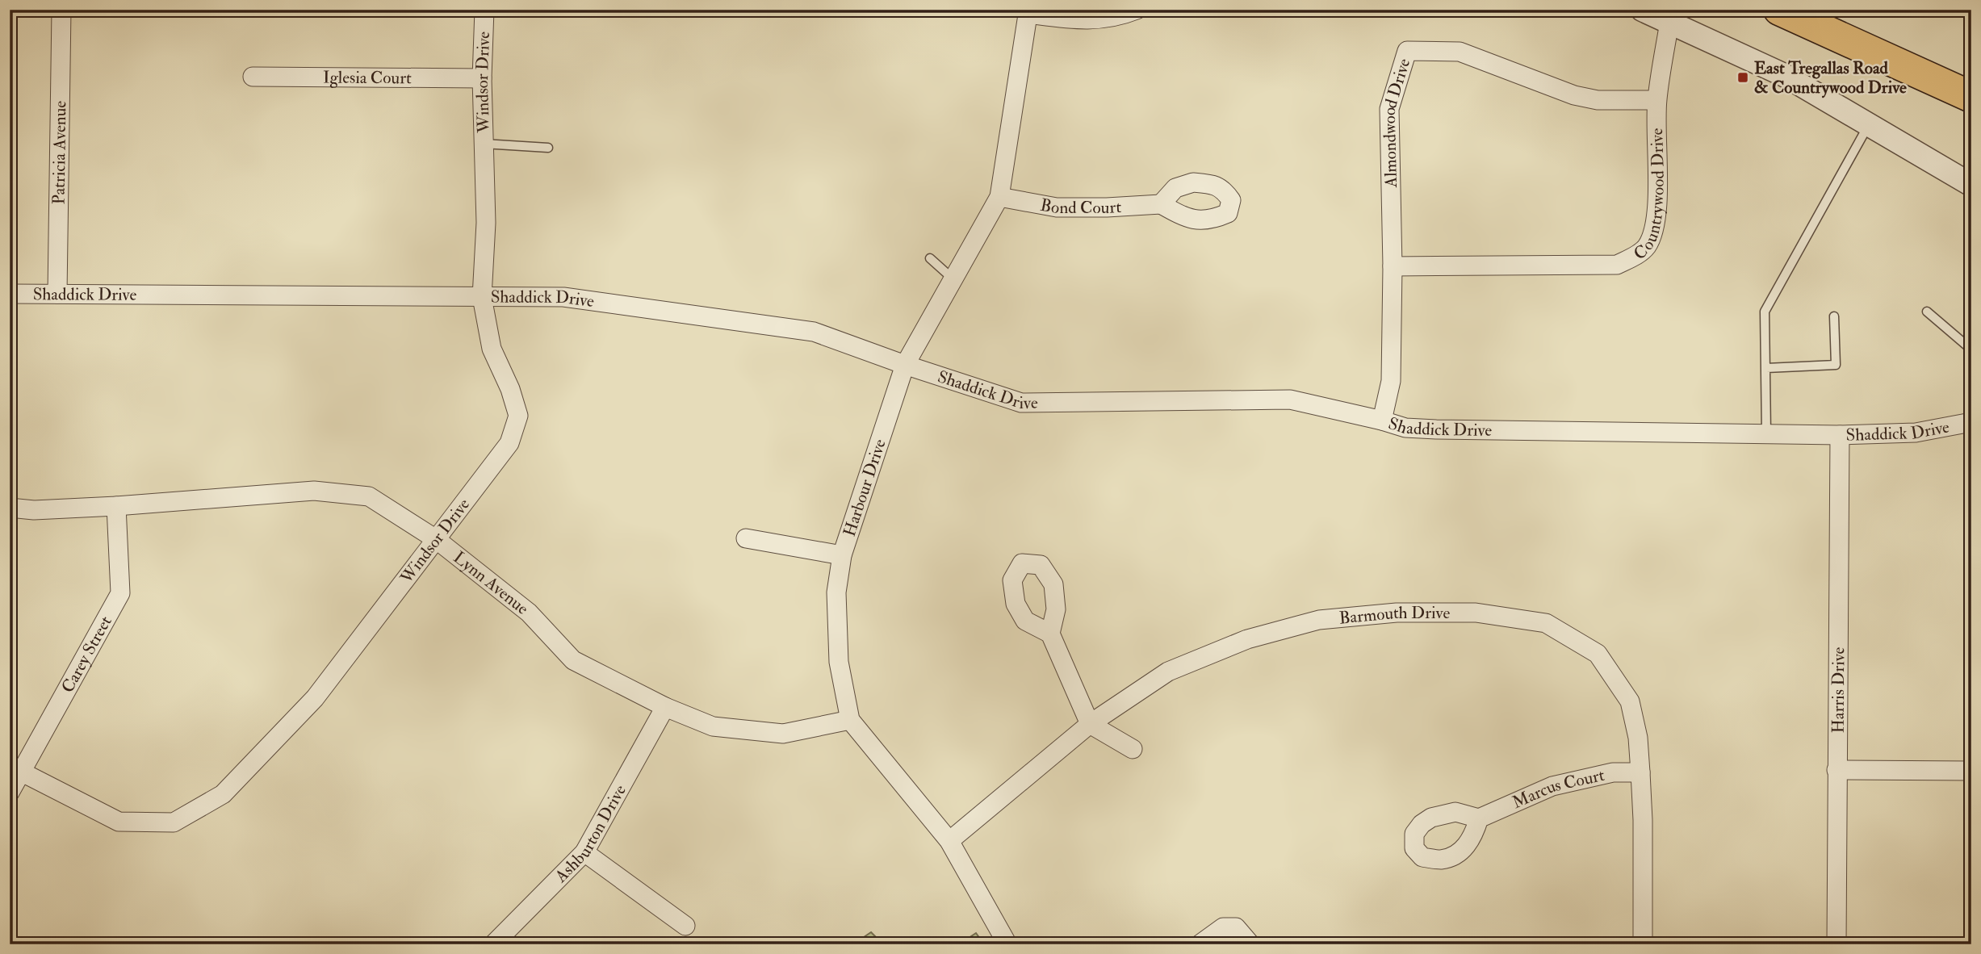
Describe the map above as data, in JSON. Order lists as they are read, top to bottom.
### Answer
{
  "streets": {
    "street": [
      "Iglesia Court",
      "Windsor Drive",
      "Almondwood Drive",
      "Patricia Avenue",
      "Countrywood Drive",
      "Bond Court",
      "Shaddick Drive",
      "Harbour Drive",
      "Lynn Avenue",
      "Barmouth Drive",
      "Carey Street",
      "Harris Drive",
      "Marcus Court",
      "Ashburton Drive"
    ]
  },
  "crossings": [
    ["Iglesia Court", "Windsor Drive"],
    ["Windsor Drive", "Shaddick Drive"],
    ["Windsor Drive", "Lynn Avenue"],
    ["Windsor Drive", "Carey Street"],
    ["Almondwood Drive", "Countrywood Drive"],
    ["Almondwood Drive", "Shaddick Drive"],
    ["Patricia Avenue", "Shaddick Drive"],
    ["Bond Court", "Harbour Drive"],
    ["Shaddick Drive", "Harbour Drive"],
    ["Shaddick Drive", "Harris Drive"],
    ["Harbour Drive", "Lynn Avenue"],
    ["Harbour Drive", "Barmouth Drive"],
    ["Lynn Avenue", "Carey Street"],
    ["Lynn Avenue", "Ashburton Drive"],
    ["Barmouth Drive", "Marcus Court"]
  ],
  "places": {
    "transit": ["East Tregallas Road & Countrywood Drive"]
  }
}
